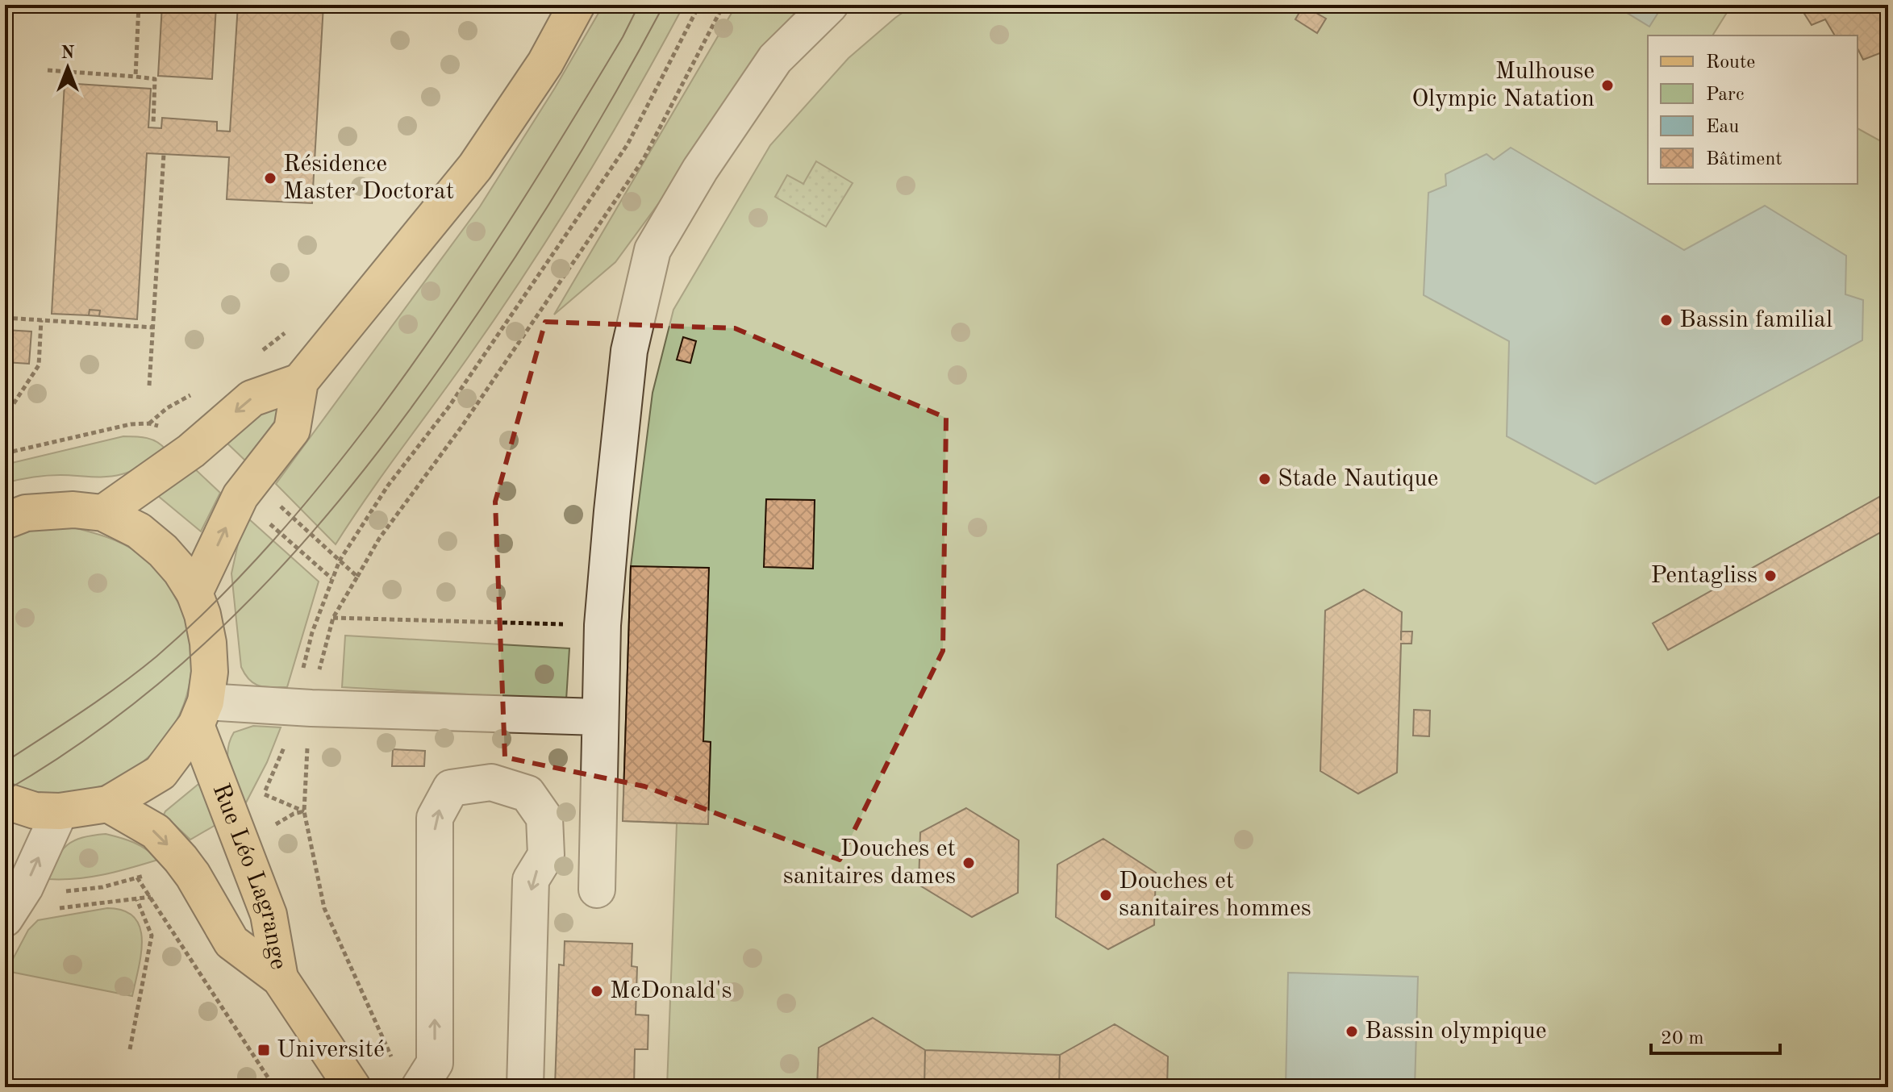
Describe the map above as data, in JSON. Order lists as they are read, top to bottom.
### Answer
{
  "streets": {
    "main road": ["Rue Léo Lagrange"]
  },
  "one_way": ["Rue Léo Lagrange"],
  "places": {
    "other": [
      "Mulhouse Olympic Natation",
      "Résidence Master Doctorat",
      "Bassin familial",
      "Stade Nautique",
      "Pentagliss",
      "Douches et sanitaires dames",
      "Douches et sanitaires hommes",
      "McDonald's",
      "Bassin olympique"
    ],
    "transit": ["Université"]
  },
  "legend": [
    "Route",
    "Parc",
    "Eau",
    "Bâtiment"
  ],
  "scale_bar": "20 m",
  "north": "top"
}
